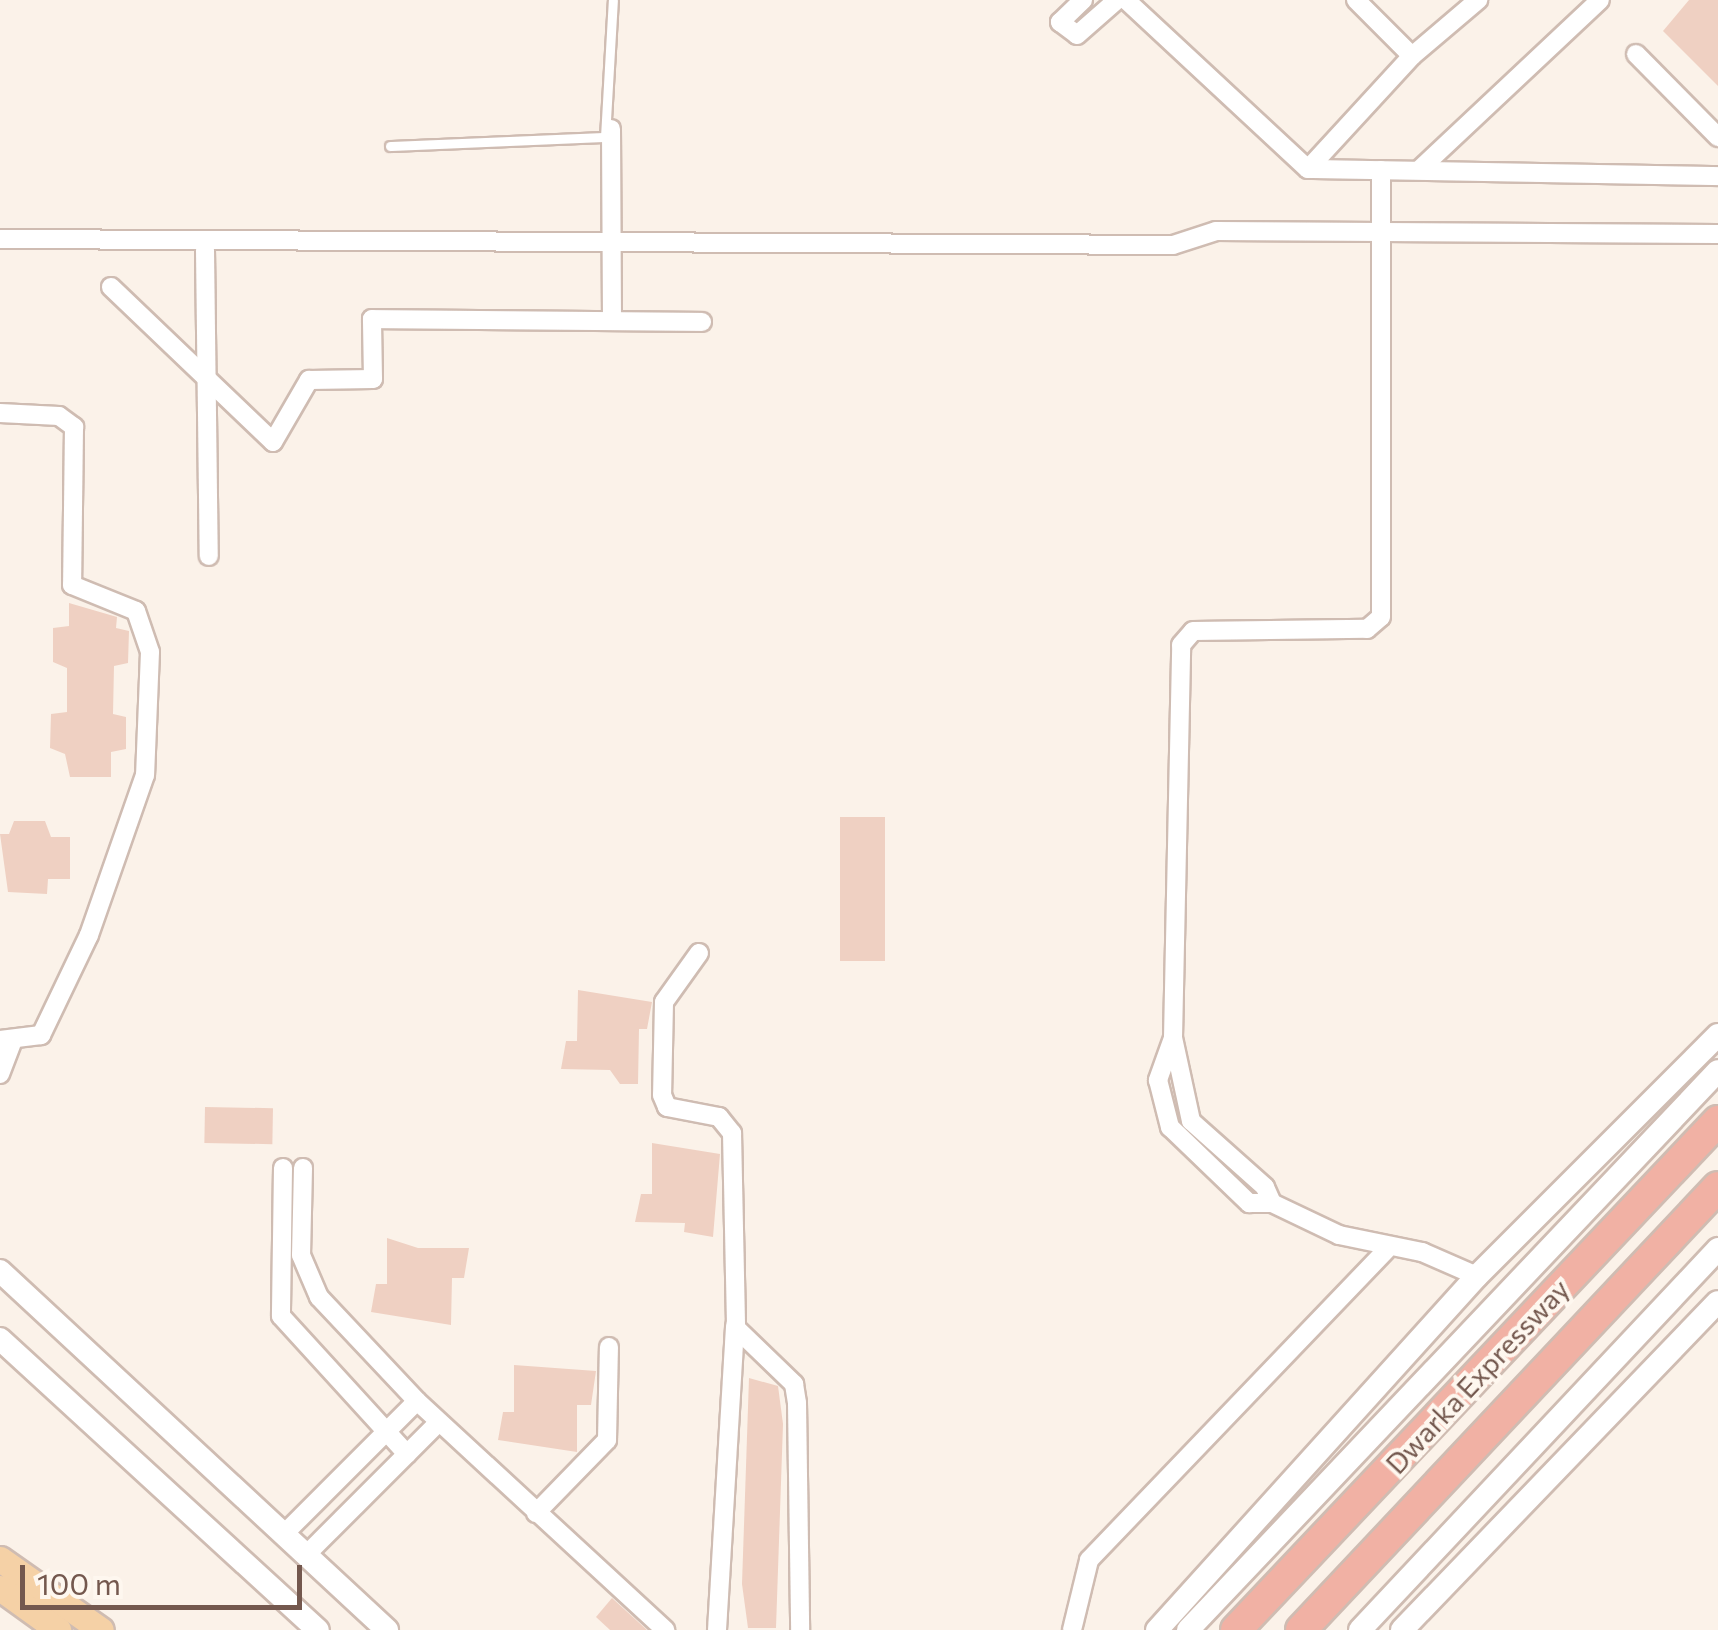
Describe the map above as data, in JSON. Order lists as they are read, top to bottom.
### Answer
{
  "streets": {
    "highway": ["Dwarka Expressway"]
  },
  "scale_bar": "100 m"
}
